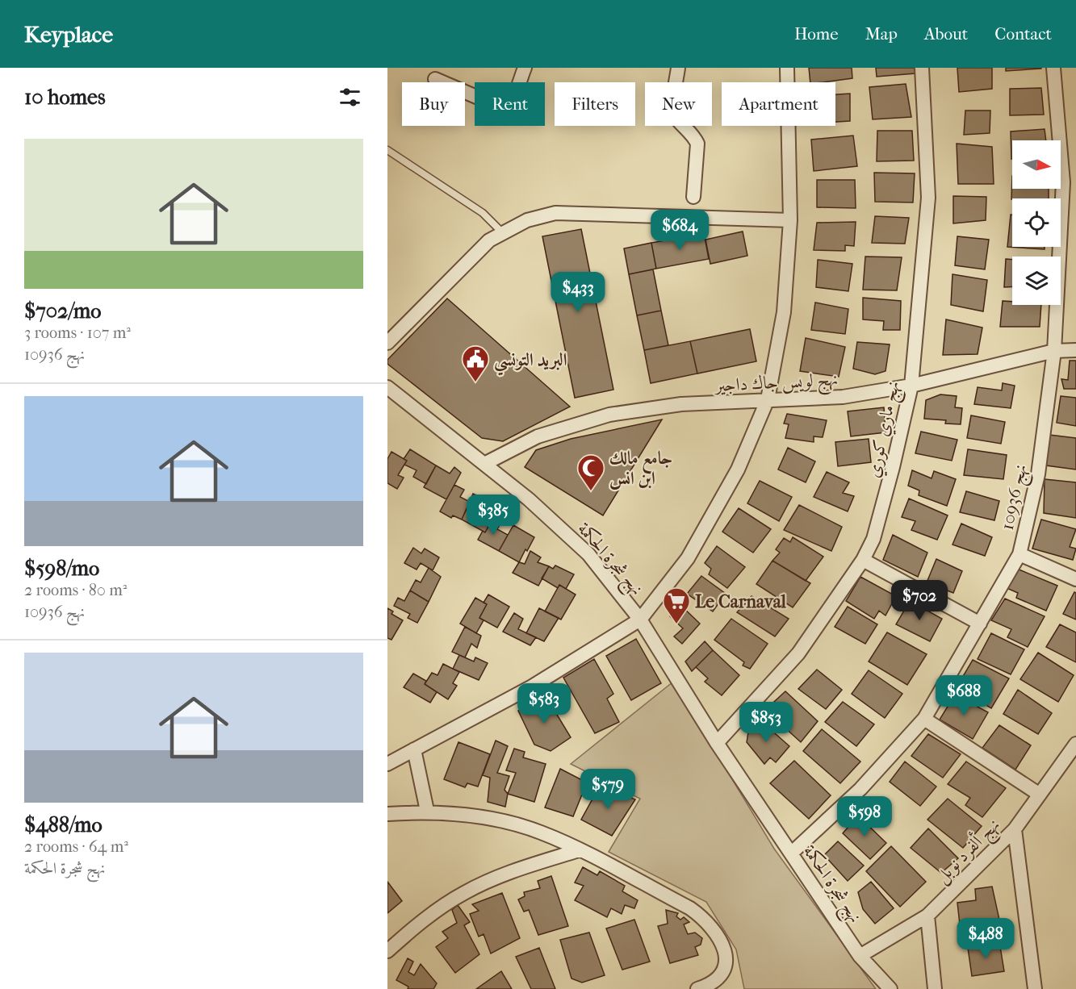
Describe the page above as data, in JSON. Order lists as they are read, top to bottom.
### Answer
{
  "streets": {
    "street": [
      "نهج لويس جاك داجير",
      "نهج ماري كوري",
      "نهج 10936",
      "نهج شجرة الحكمة",
      "نهج ألفرد نوبل"
    ]
  },
  "crossings": [
    ["نهج لويس جاك داجير", "نهج ماري كوري"],
    ["نهج لويس جاك داجير", "نهج 10936"],
    ["نهج لويس جاك داجير", "نهج شجرة الحكمة"],
    ["نهج ماري كوري", "نهج شجرة الحكمة"],
    ["نهج 10936", "نهج شجرة الحكمة"],
    ["نهج شجرة الحكمة", "نهج ألفرد نوبل"]
  ],
  "places": {
    "public building": ["البريد التونسي"],
    "mosque": ["جامع مالك ابن انس"],
    "supermarket": ["Le Carnaval"]
  },
  "north": "right",
  "page": {
    "header": "Keyplace",
    "nav": [
      "Home",
      "Map",
      "About",
      "Contact"
    ],
    "heading": "10 homes",
    "chip": [
      "Buy",
      "Rent",
      "Filters",
      "New",
      "Apartment"
    ],
    "list": [
      {
        "name": "$702/mo",
        "note": "3 rooms · 107 m² · نهج 10936"
      },
      {
        "name": "$598/mo",
        "note": "2 rooms · 80 m² · نهج 10936"
      },
      {
        "name": "$488/mo",
        "note": "2 rooms · 64 m² · نهج شجرة الحكمة"
      }
    ],
    "price": [
      "$684",
      "$433",
      "$385",
      "$702",
      "$688",
      "$583",
      "$853",
      "$579",
      "$598",
      "$488"
    ]
  }
}
